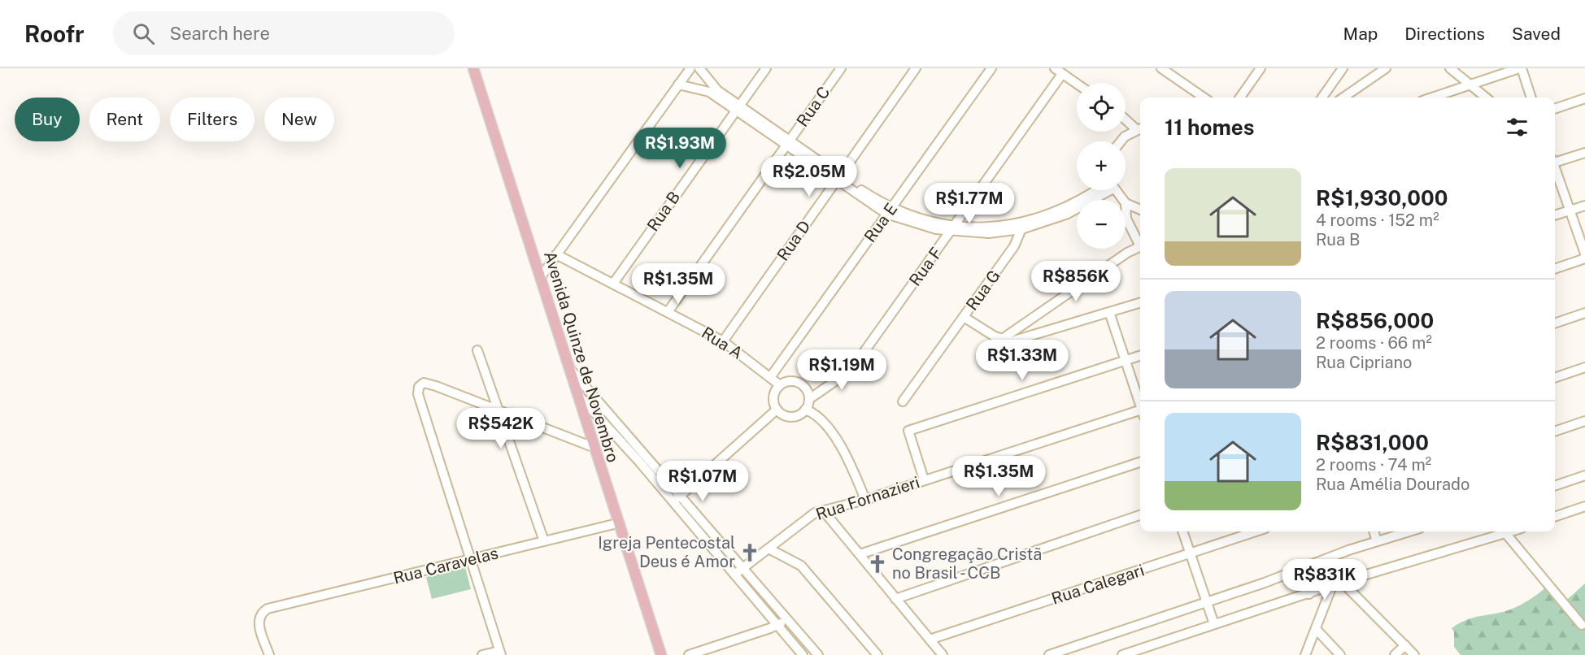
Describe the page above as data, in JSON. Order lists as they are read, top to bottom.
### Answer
{
  "streets": {
    "main road": ["Avenida Quinze de Novembro"],
    "street": [
      "Rua C",
      "Rua B",
      "Rua E",
      "Rua D",
      "Rua F",
      "Rua G",
      "Rua A",
      "Rua Fornazieri",
      "Rua Caravelas",
      "Rua Calegari"
    ]
  },
  "crossings": [
    ["Rua C", "Rua A"],
    ["Rua B", "Rua A"],
    ["Rua E", "Rua A"],
    ["Rua D", "Rua A"],
    ["Rua F", "Rua A"],
    ["Avenida Quinze de Novembro", "Rua Caravelas"]
  ],
  "places": {
    "church": ["Igreja Pentecostal Deus é Amor", "Congregação Cristã no Brasil - CCB"]
  },
  "page": {
    "header": "Roofr",
    "search": "Search here",
    "nav": ["Map", "Directions", "Saved"],
    "map_buttons": ["+", "−"],
    "chip": [
      "Buy",
      "Rent",
      "Filters",
      "New"
    ],
    "heading": "11 homes",
    "price": [
      "R$1.93M",
      "R$2.05M",
      "R$1.77M",
      "R$856K",
      "R$1.35M",
      "R$1.33M",
      "R$1.19M",
      "R$542K",
      "R$1.35M",
      "R$1.07M",
      "R$831K"
    ],
    "list": [
      {
        "name": "R$1,930,000",
        "note": "4 rooms · 152 m² · Rua B"
      },
      {
        "name": "R$856,000",
        "note": "2 rooms · 66 m² · Rua Cipriano"
      },
      {
        "name": "R$831,000",
        "note": "2 rooms · 74 m² · Rua Amélia Dourado"
      }
    ]
  }
}
